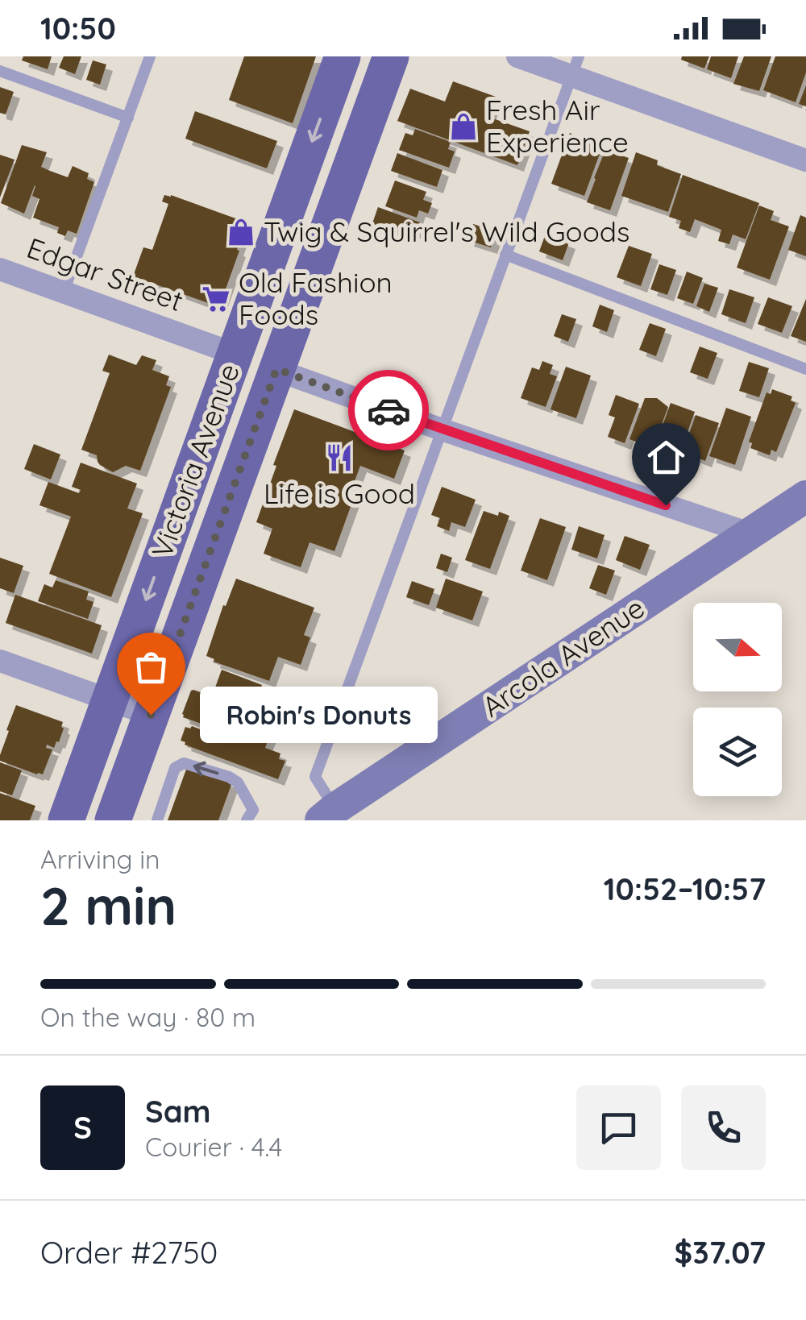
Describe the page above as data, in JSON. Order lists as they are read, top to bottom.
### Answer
{
  "streets": {
    "main road": ["Victoria Avenue", "Arcola Avenue"],
    "street": ["Edgar Street"]
  },
  "crossings": [
    ["Edgar Street", "Victoria Avenue"]
  ],
  "places": {
    "shop": ["Fresh Air Experience", "Twig & Squirrel's Wild Goods"],
    "supermarket": ["Old Fashion Foods"],
    "restaurant": ["Life is Good"],
    "other": ["Robin's Donuts"]
  },
  "north": "right",
  "page": {
    "status": "10:50",
    "bubble": "Robin's Donuts",
    "heading": ["2 min", "Arriving in", "10:52–10:57"],
    "panel": [
      "Sam",
      "Courier · 4.4",
      "Order #2750",
      "$37.07"
    ],
    "bar": "On the way · 80 m",
    "round": "S"
  }
}
